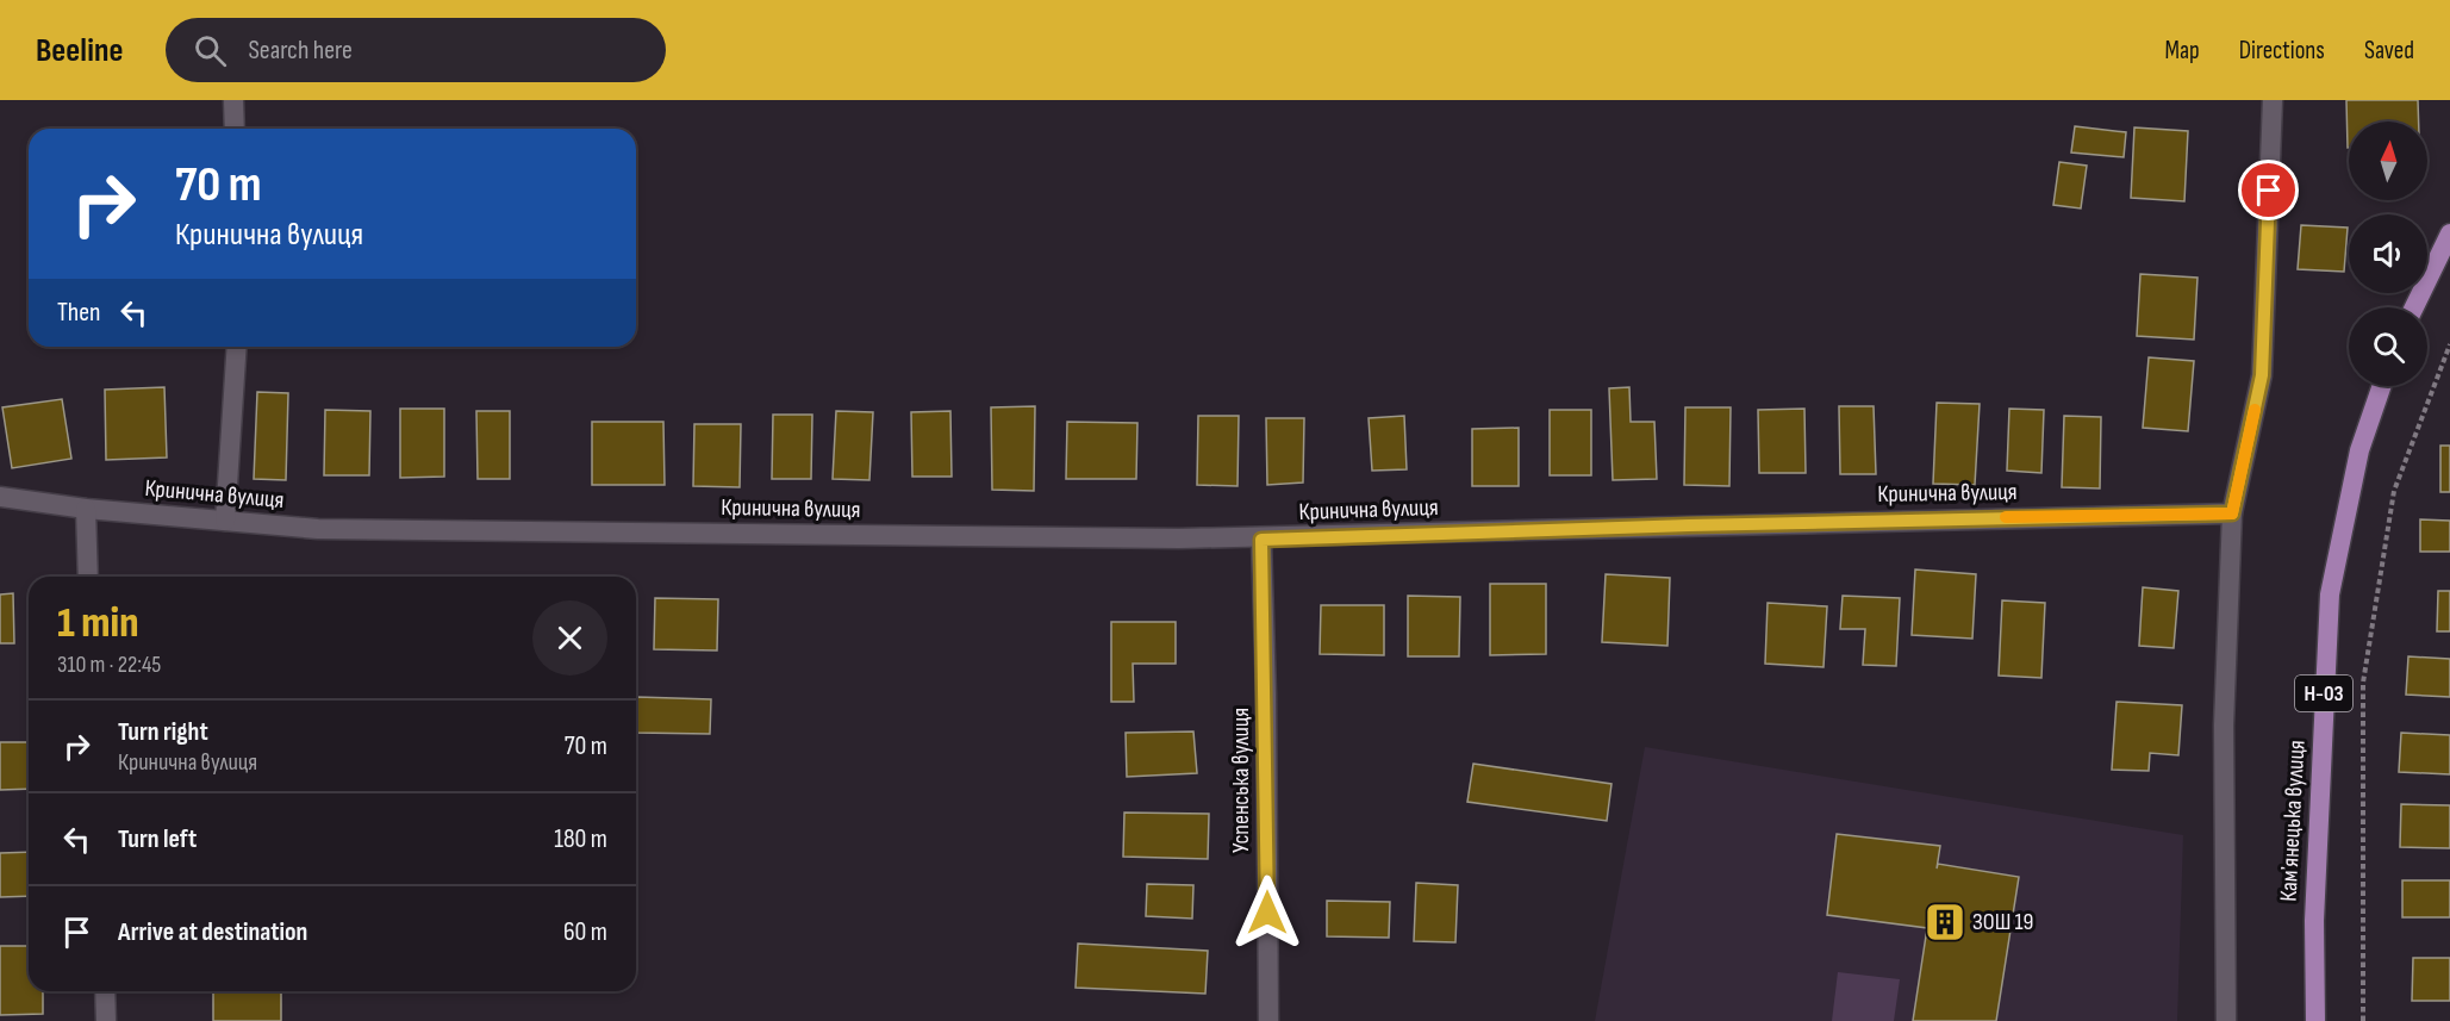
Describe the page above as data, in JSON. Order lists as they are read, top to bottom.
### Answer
{
  "streets": {
    "main road": ["Н-03", "Камʼянецька вулиця"],
    "street": ["Кринична вулиця", "Успенська вулиця"]
  },
  "crossings": [
    ["Кринична вулиця", "Успенська вулиця"]
  ],
  "places": {
    "building": ["ЗОШ 19"]
  },
  "north": "top",
  "page": {
    "header": "Beeline",
    "search": "Search here",
    "nav": ["Map", "Directions", "Saved"],
    "turn": ["70 m", "Кринична вулиця"],
    "then": "Then",
    "heading": ["1 min", "310 m · 22:45"],
    "list": [
      {
        "name": "Turn right",
        "note": "Кринична вулиця",
        "value": "70 m"
      },
      {
        "name": "Turn left",
        "value": "180 m"
      },
      {
        "name": "Arrive at destination",
        "value": "60 m"
      }
    ]
  }
}
